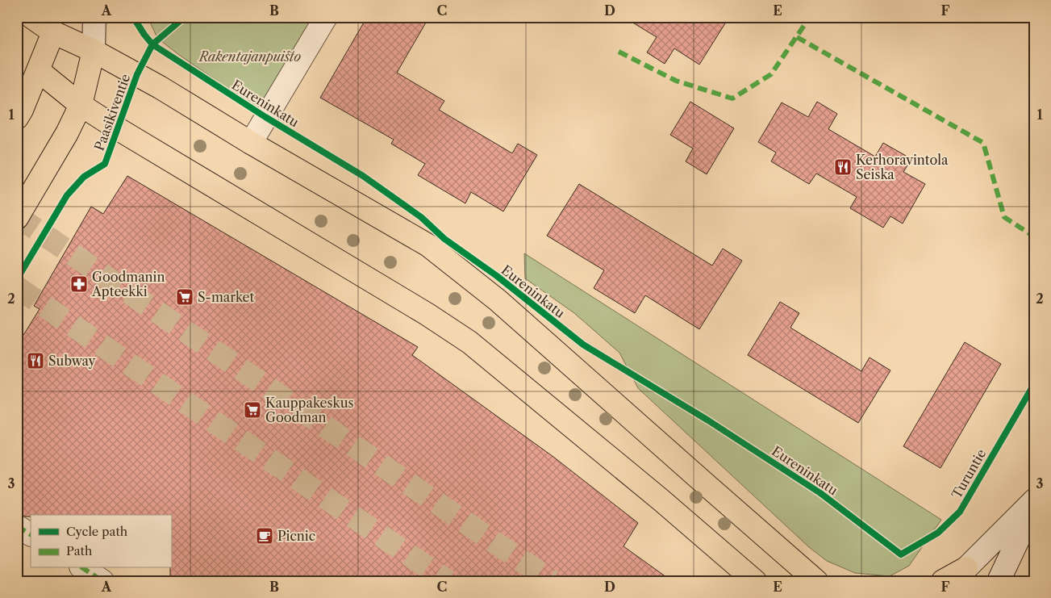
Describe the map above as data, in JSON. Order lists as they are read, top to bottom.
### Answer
{
  "streets": {
    "cycle path": ["Eureninkatu", "Paasikiventie", "Turuntie"]
  },
  "parks": ["Rakentajanpuisto"],
  "places": {
    "restaurant": ["Kerhoravintola Seiska", "Subway"],
    "pharmacy": ["Goodmanin Apteekki"],
    "supermarket": ["S-market", "Kauppakeskus Goodman"],
    "cafe": ["Picnic"]
  },
  "legend": ["Cycle path", "Path"],
  "grid": {
    "columns": [
      "A",
      "B",
      "C",
      "D",
      "E",
      "F"
    ],
    "rows": ["1", "2", "3"]
  }
}
